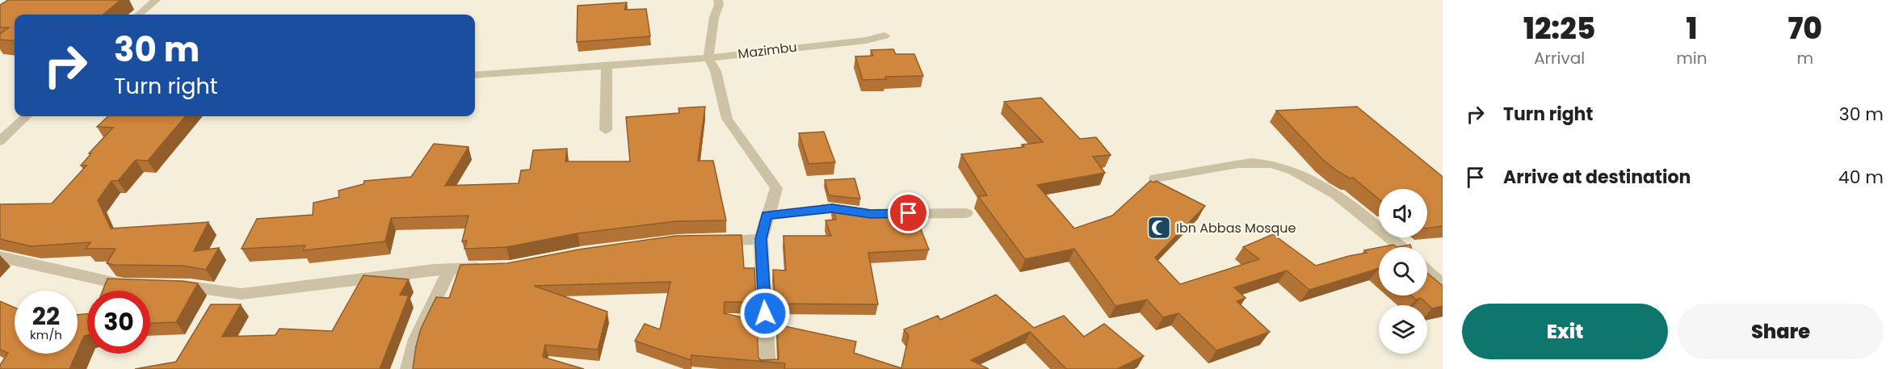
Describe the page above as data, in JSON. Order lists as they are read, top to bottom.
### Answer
{
  "streets": {
    "street": ["Mazimbu"]
  },
  "places": {
    "mosque": ["Ibn Abbas Mosque"]
  },
  "page": {
    "eta": [
      "12:25",
      "Arrival",
      "1",
      "min",
      "70",
      "m"
    ],
    "turn": ["30 m", "Turn right"],
    "list": [
      {
        "name": "Turn right",
        "value": "30 m"
      },
      {
        "name": "Arrive at destination",
        "value": "40 m"
      }
    ],
    "speed": "22 km/h",
    "limit": "30",
    "buttons": ["Exit", "Share"]
  }
}
